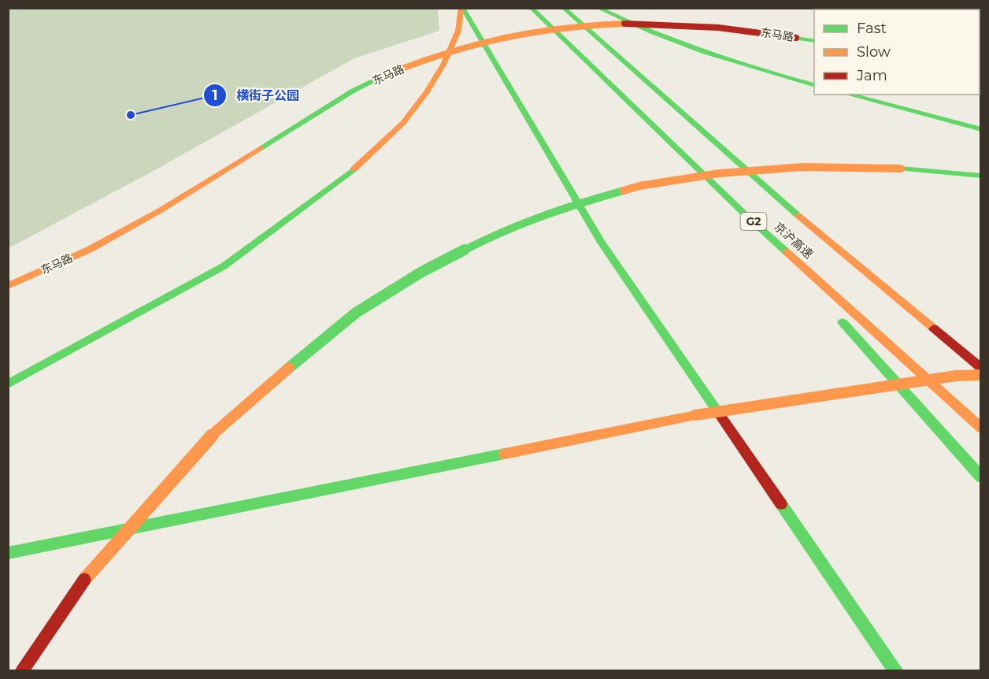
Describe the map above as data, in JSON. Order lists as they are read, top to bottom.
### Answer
{
  "streets": {
    "main road": ["东马路", "G2", "京沪高速"]
  },
  "places": ["横街子公园"],
  "legend": ["Fast", "Slow", "Jam"]
}
